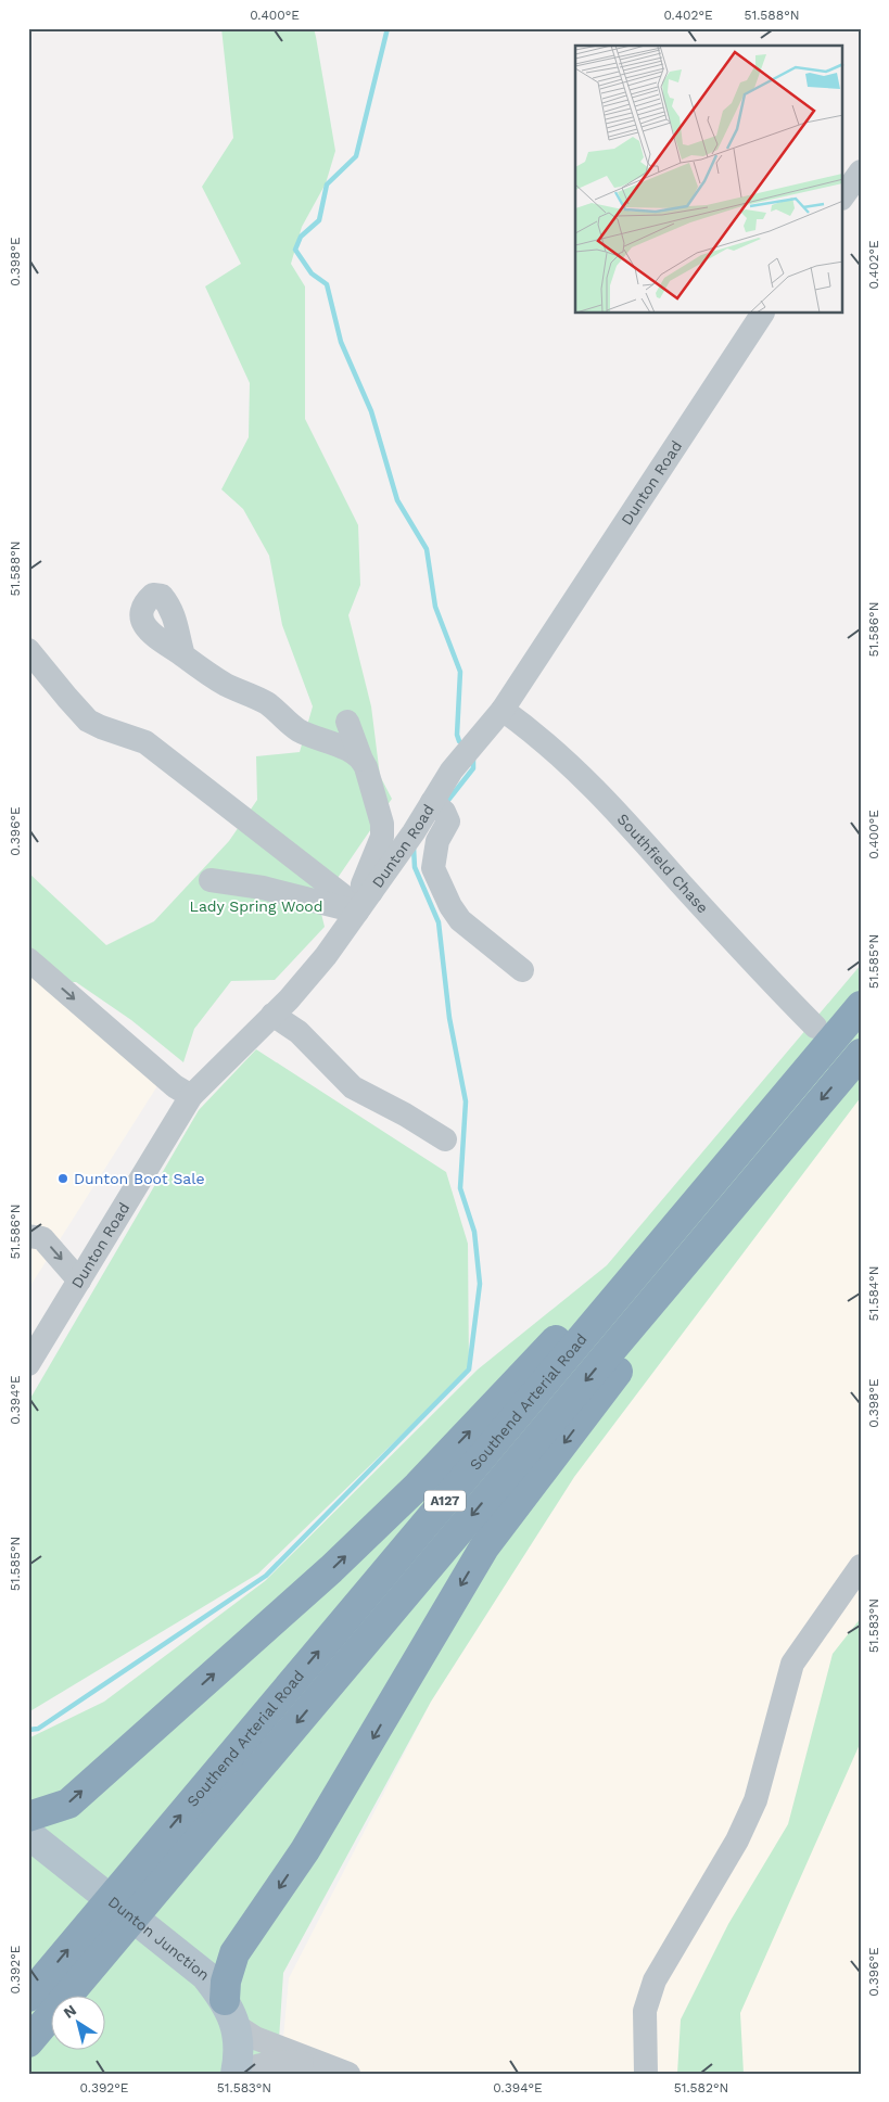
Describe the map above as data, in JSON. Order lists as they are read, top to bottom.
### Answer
{
  "streets": {
    "highway": ["Southend Arterial Road", "A127"],
    "main road": ["Dunton Junction"],
    "street": ["Dunton Road", "Southfield Chase"]
  },
  "crossings": [
    ["Dunton Road", "Southfield Chase"],
    ["Southfield Chase", "Southend Arterial Road"]
  ],
  "parks": ["Lady Spring Wood"],
  "places": ["Dunton Boot Sale"],
  "north": "top left",
  "coordinates": [
    "0.400°E",
    "0.402°E",
    "51.588°N",
    "0.398°E",
    "51.586°N",
    "0.396°E",
    "51.585°N",
    "51.584°N",
    "0.394°E",
    "51.583°N",
    "0.392°E",
    "51.582°N"
  ]
}
